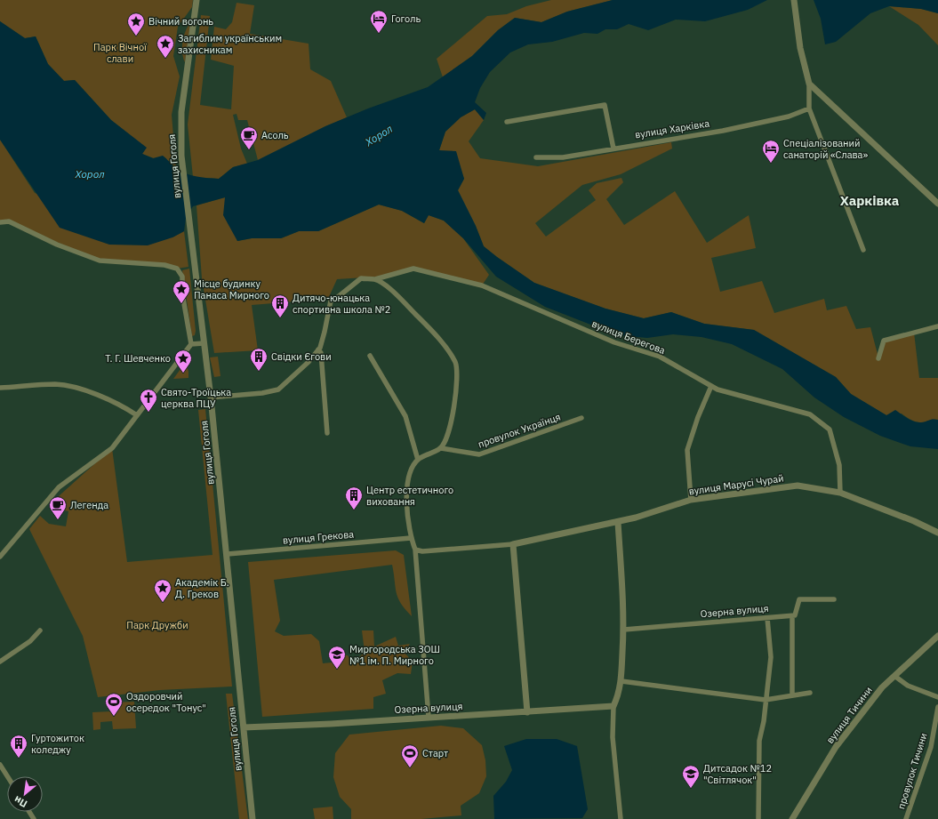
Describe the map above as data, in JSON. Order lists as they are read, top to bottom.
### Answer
{
  "streets": {
    "street": [
      "вулиця Харківка",
      "вулиця Гоголя",
      "вулиця Берегова",
      "провулок Українця",
      "вулиця Марусі Чурай",
      "вулиця Грекова",
      "Озерна вулиця",
      "вулиця Тичини",
      "провулок Тичини"
    ]
  },
  "crossings": [
    ["вулиця Гоголя", "вулиця Грекова"],
    ["вулиця Гоголя", "Озерна вулиця"],
    ["вулиця Берегова", "вулиця Марусі Чурай"]
  ],
  "districts": ["Харківка"],
  "water": ["Хорол"],
  "parks": ["Парк Вічної слави", "Парк Дружби"],
  "places": {
    "hotel": ["Гоголь", "Спеціалізований санаторій «Слава»"],
    "place": [
      "Вічний вогонь",
      "Загиблим українським захисникам",
      "Місце будинку Панаса Мирного",
      "Т. Г. Шевченко",
      "Академік Б. Д. Греков"
    ],
    "cafe": ["Асоль", "Легенда"],
    "building": [
      "Дитячо-юнацька спортивна школа №2",
      "Свідки Єгови",
      "Центр естетичного виховання",
      "Гуртожиток коледжу"
    ],
    "church": ["Свято-Троїцька церква ПЦУ"],
    "school or university": ["Миргородська ЗОШ №1 ім. П. Мирного", "Дитсадок №12 \"Світлячок\""],
    "sports": ["Оздоровчий осередок \"Тонус\"", "Старт"]
  },
  "north": "bottom left"
}
